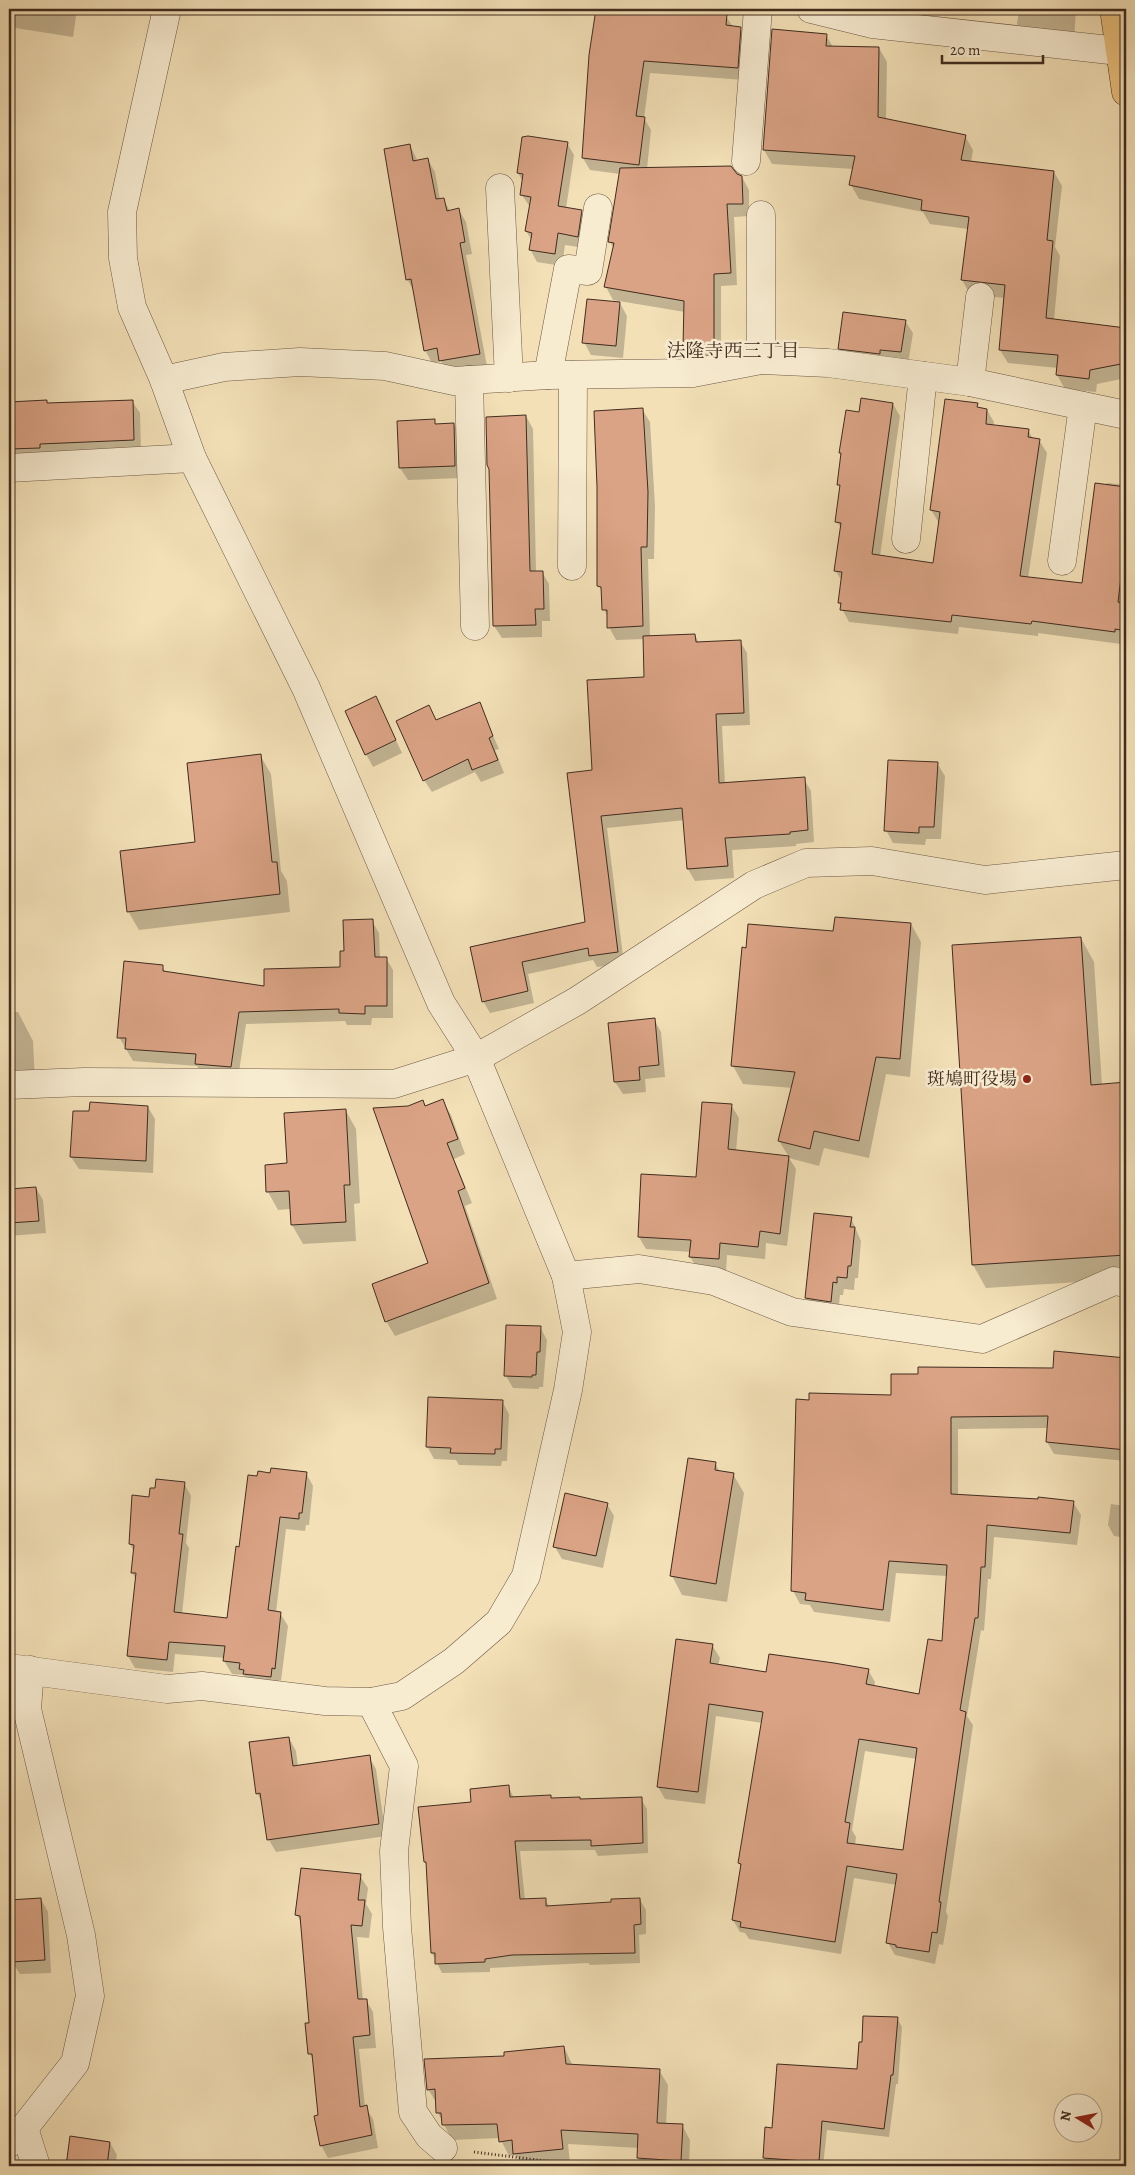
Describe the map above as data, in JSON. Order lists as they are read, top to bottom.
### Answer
{
  "districts": ["法隆寺西三丁目"],
  "places": ["斑鳩町役場"],
  "scale_bar": "20 m",
  "north": "left"
}
